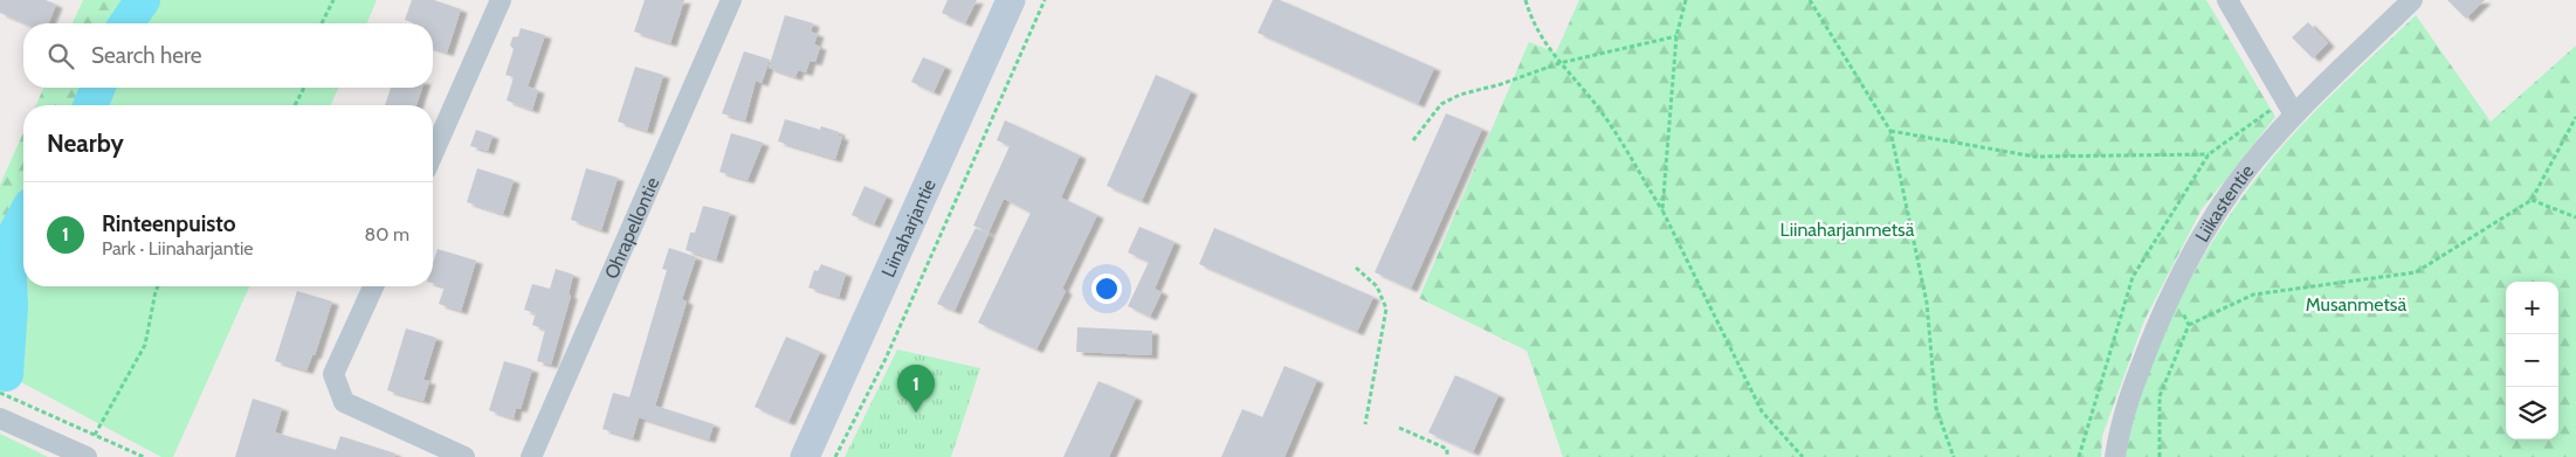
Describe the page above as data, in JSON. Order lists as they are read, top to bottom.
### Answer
{
  "streets": {
    "main road": ["Liinaharjantie"],
    "street": ["Liikastentie", "Ohrapellontie"]
  },
  "parks": ["Liinaharjanmetsä", "Musanmetsä"],
  "page": {
    "search": "Search here",
    "heading": "Nearby",
    "list": [
      {
        "mark": "1",
        "name": "Rinteenpuisto",
        "note": "Park · Liinaharjantie",
        "value": "80 m"
      }
    ],
    "map_buttons": ["+", "−"],
    "pins": "1"
  }
}
